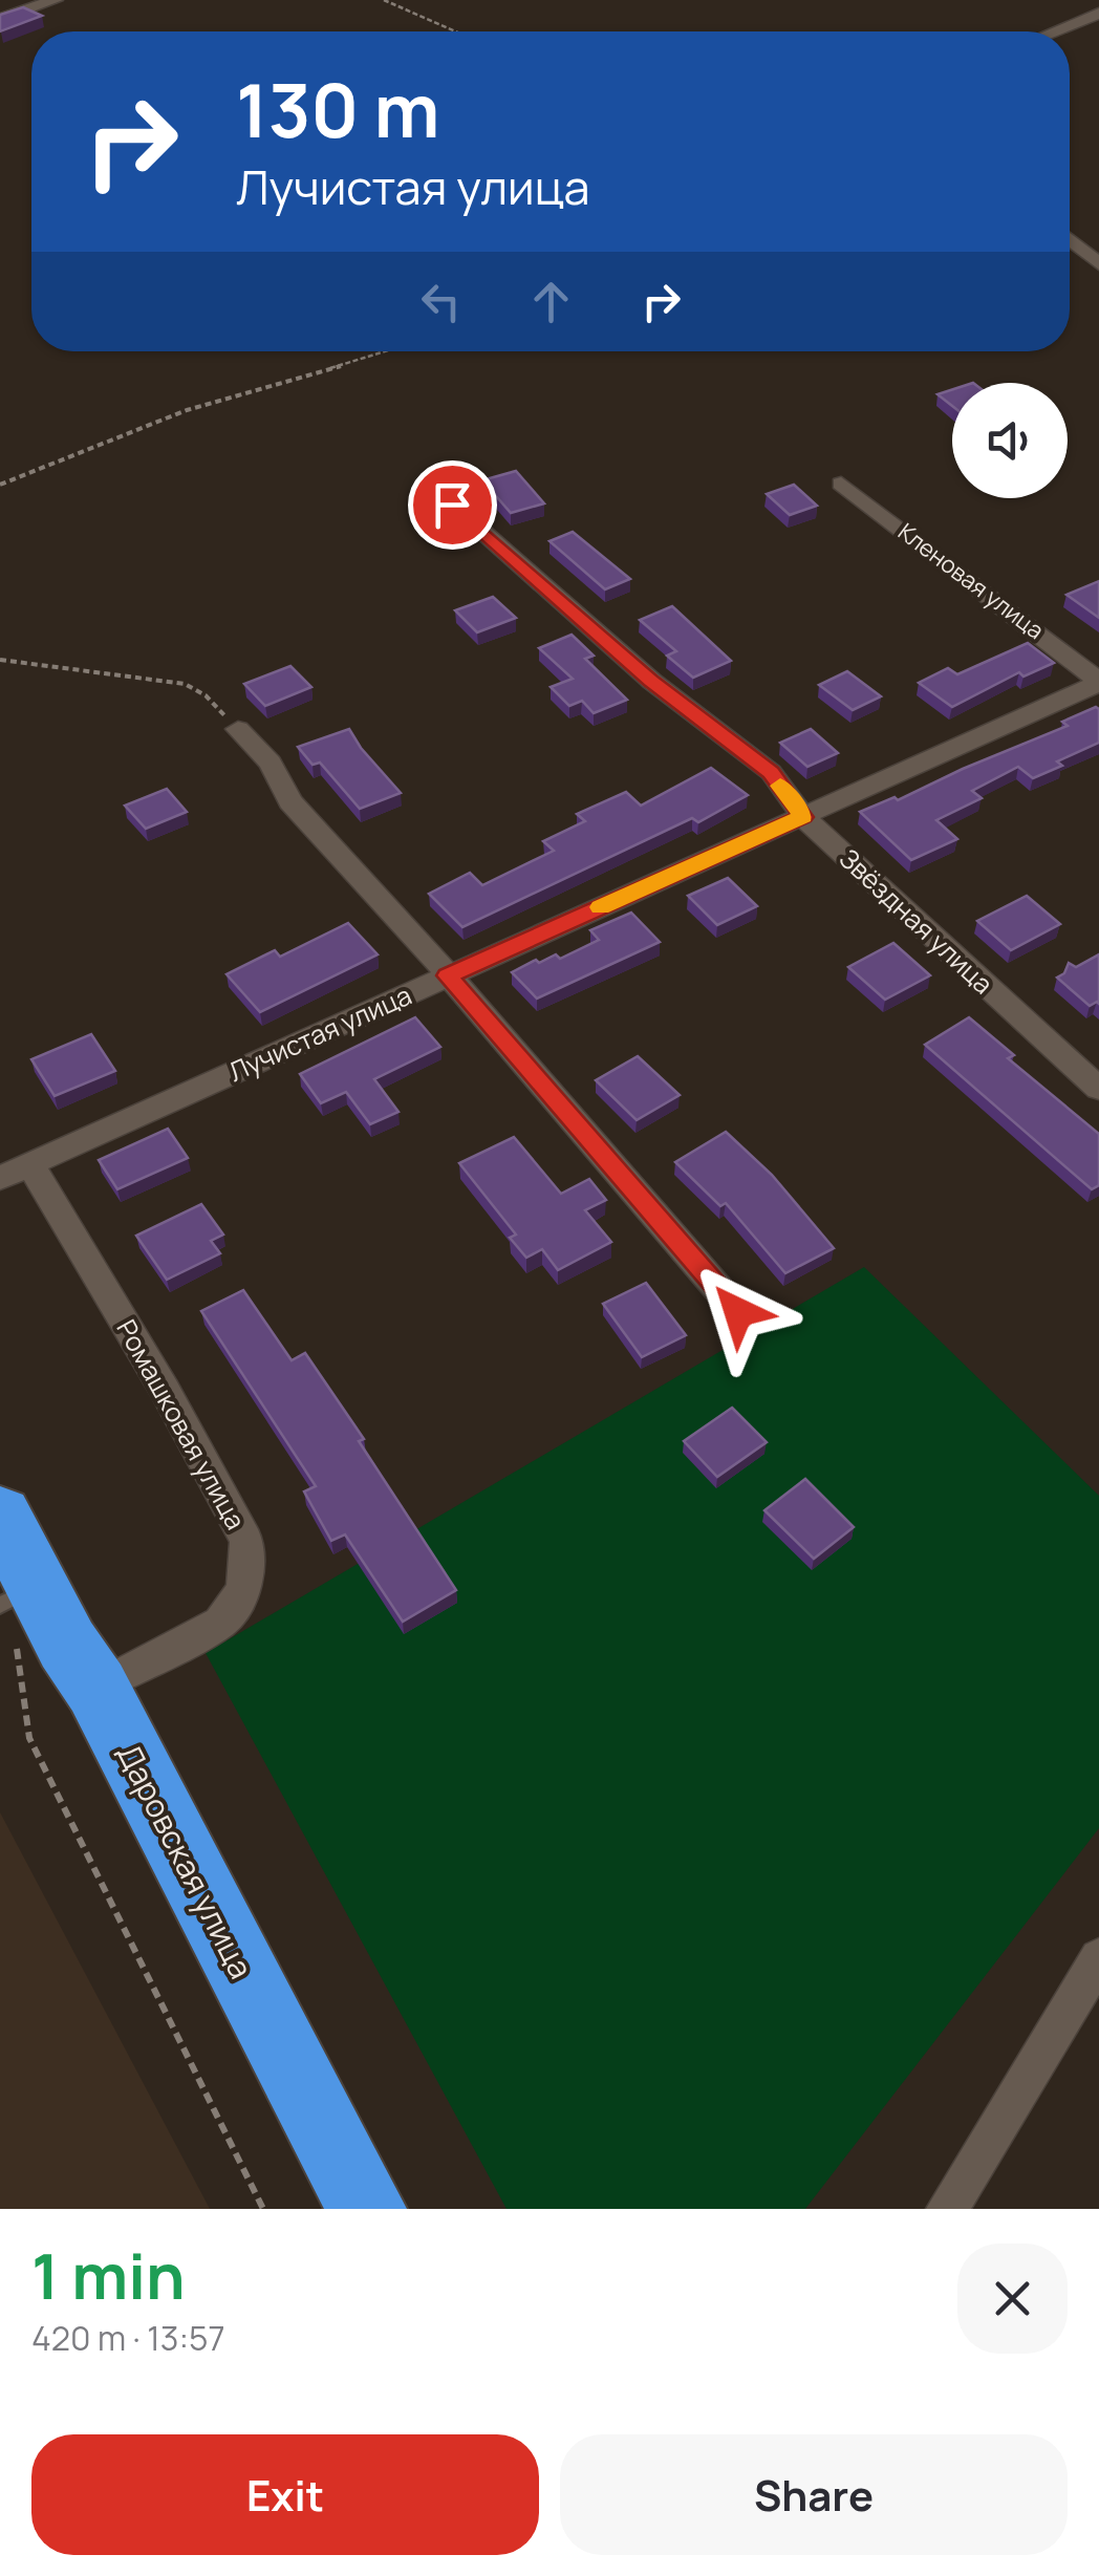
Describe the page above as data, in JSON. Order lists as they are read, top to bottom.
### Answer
{
  "streets": {
    "highway": ["Даровская улица"],
    "street": [
      "Кленовая улица",
      "Звёздная улица",
      "Лучистая улица",
      "Ромашковая улица"
    ]
  },
  "crossings": [
    ["Кленовая улица", "Лучистая улица"],
    ["Звёздная улица", "Лучистая улица"],
    ["Лучистая улица", "Ромашковая улица"],
    ["Ромашковая улица", "Даровская улица"]
  ],
  "page": {
    "turn": ["130 m", "Лучистая улица"],
    "heading": ["1 min", "420 m · 13:57"],
    "buttons": ["Exit", "Share"]
  }
}
